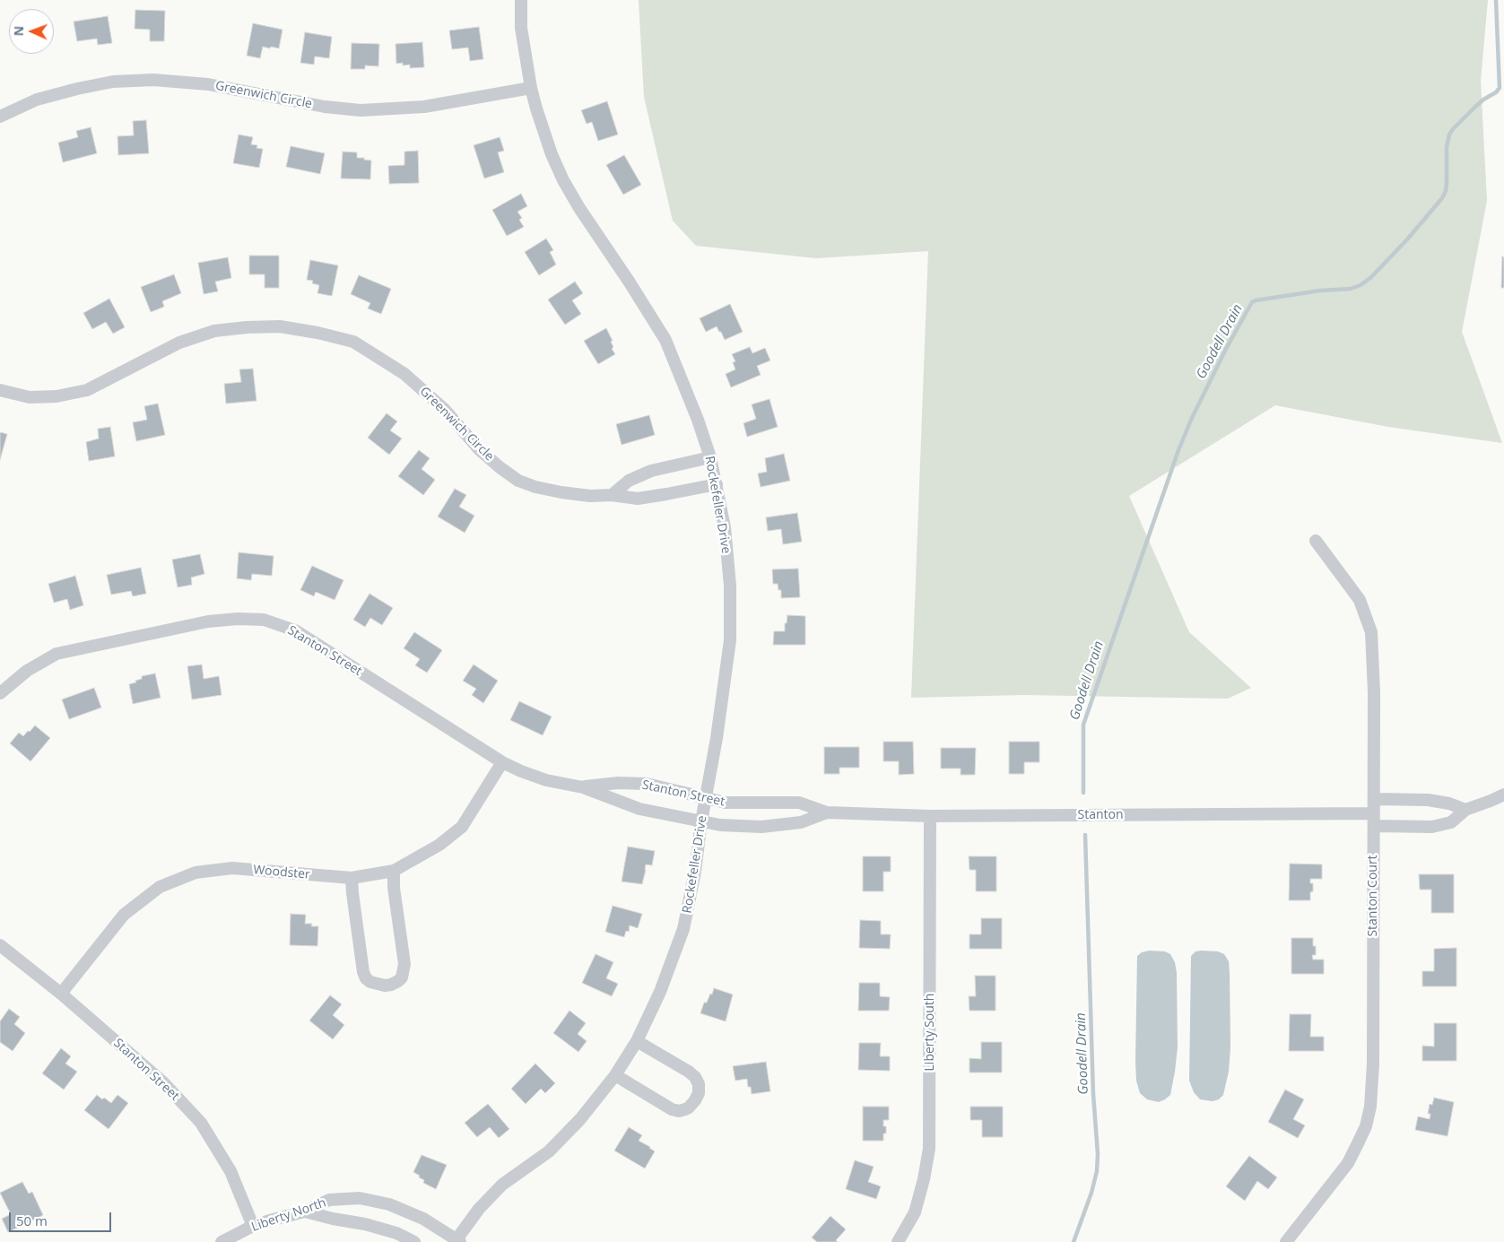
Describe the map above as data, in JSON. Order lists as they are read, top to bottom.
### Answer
{
  "streets": {
    "street": [
      "Greenwich Circle",
      "Rockefeller Drive",
      "Stanton Street",
      "Stanton",
      "Woodster",
      "Stanton Court",
      "Liberty South",
      "Liberty North"
    ]
  },
  "crossings": [
    ["Greenwich Circle", "Rockefeller Drive"],
    ["Rockefeller Drive", "Stanton Street"],
    ["Rockefeller Drive", "Liberty North"],
    ["Stanton Street", "Stanton"],
    ["Stanton Street", "Woodster"],
    ["Stanton Street", "Liberty North"],
    ["Stanton", "Stanton Court"],
    ["Stanton", "Liberty South"]
  ],
  "water": ["Goodell Drain"],
  "scale_bar": "50 m",
  "north": "left"
}
